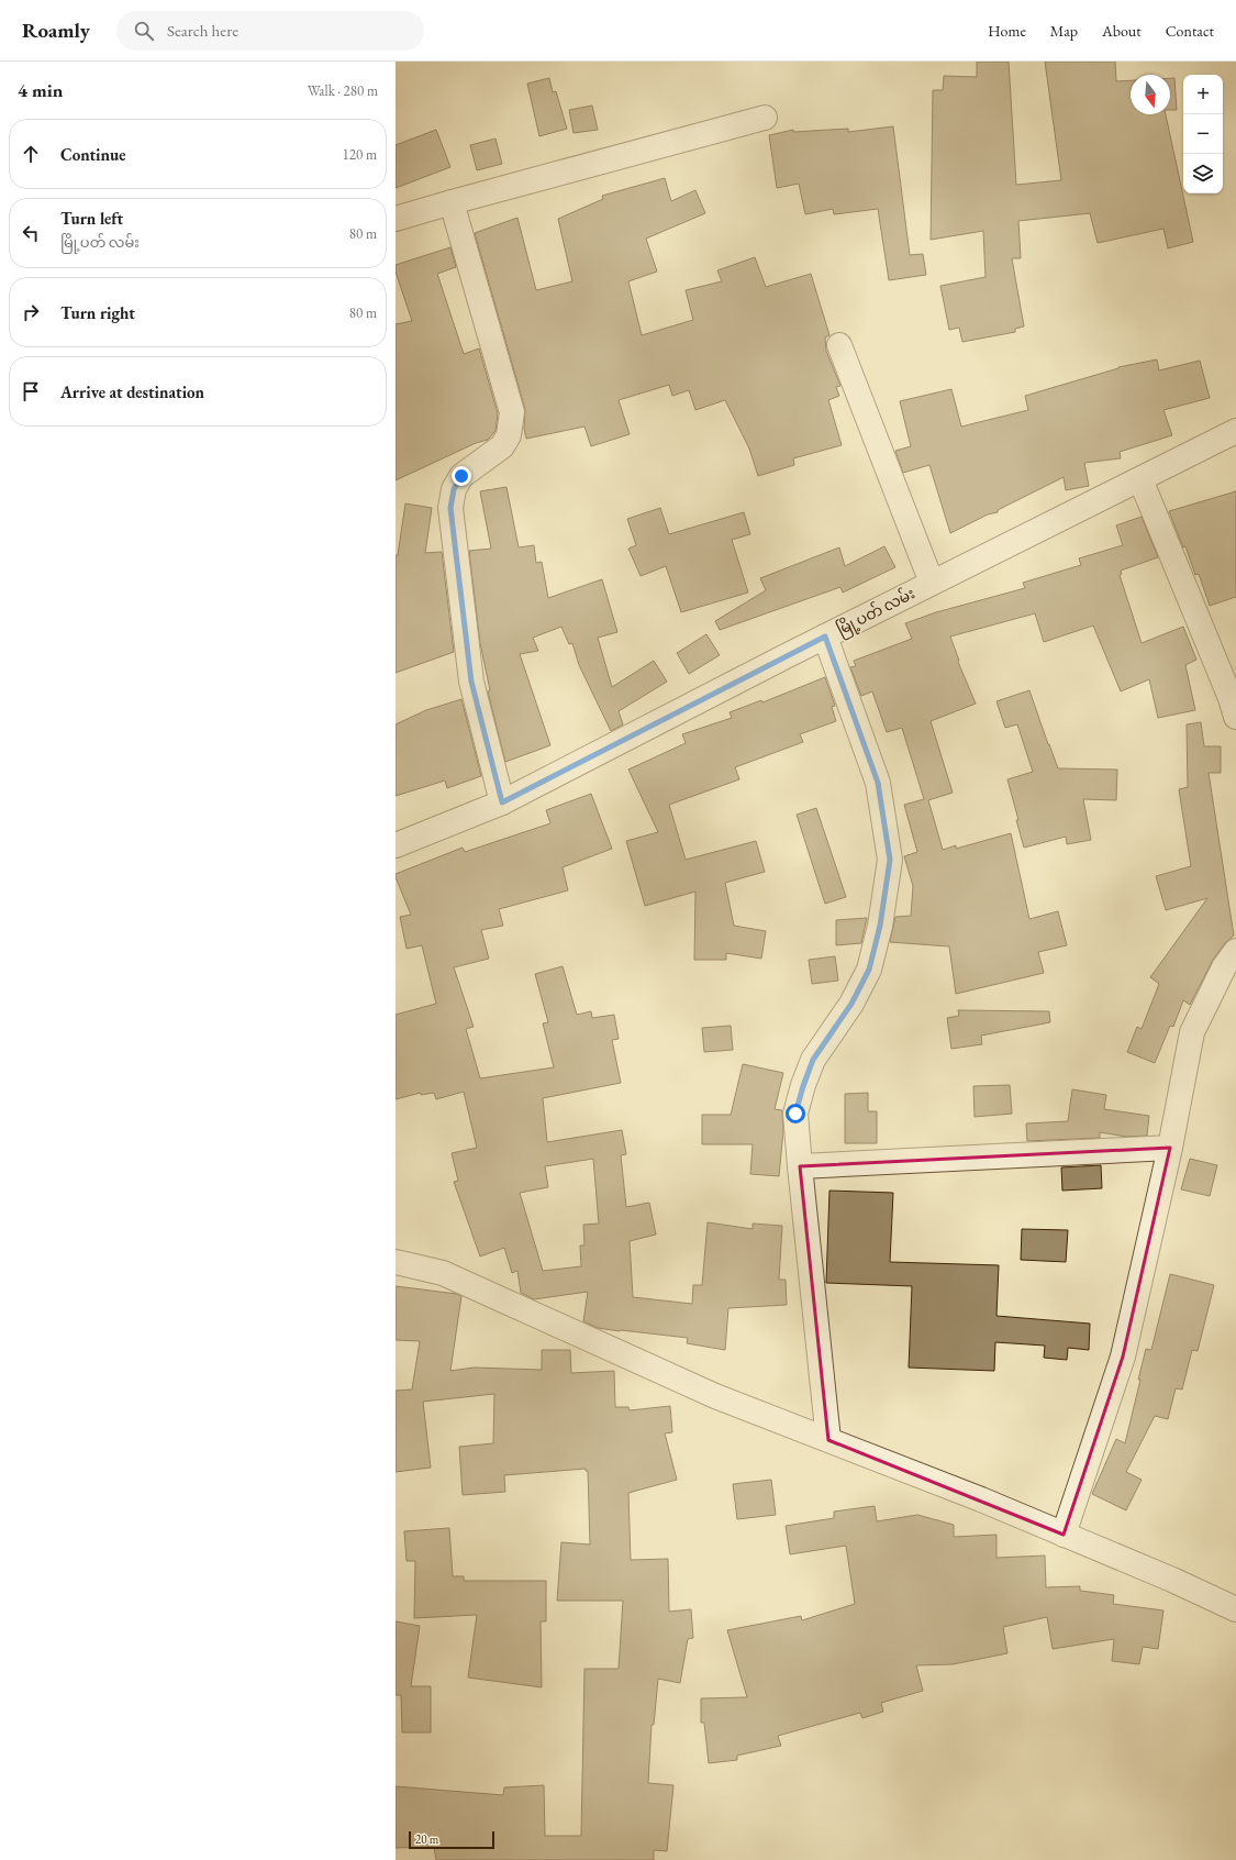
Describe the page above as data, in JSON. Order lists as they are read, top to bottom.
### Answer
{
  "streets": {
    "street": ["မြို့ပတ် လမ်း"]
  },
  "scale_bar": "20 m",
  "north": "bottom",
  "page": {
    "header": "Roamly",
    "search": "Search here",
    "nav": [
      "Home",
      "Map",
      "About",
      "Contact"
    ],
    "heading": ["4 min", "Walk · 280 m"],
    "map_buttons": ["+", "−"],
    "list": [
      ["Continue", "120 m"],
      ["Turn left", "မြို့ပတ် လမ်း", "80 m"],
      ["Turn right", "80 m"],
      "Arrive at destination"
    ],
    "scale": "20 m"
  }
}
